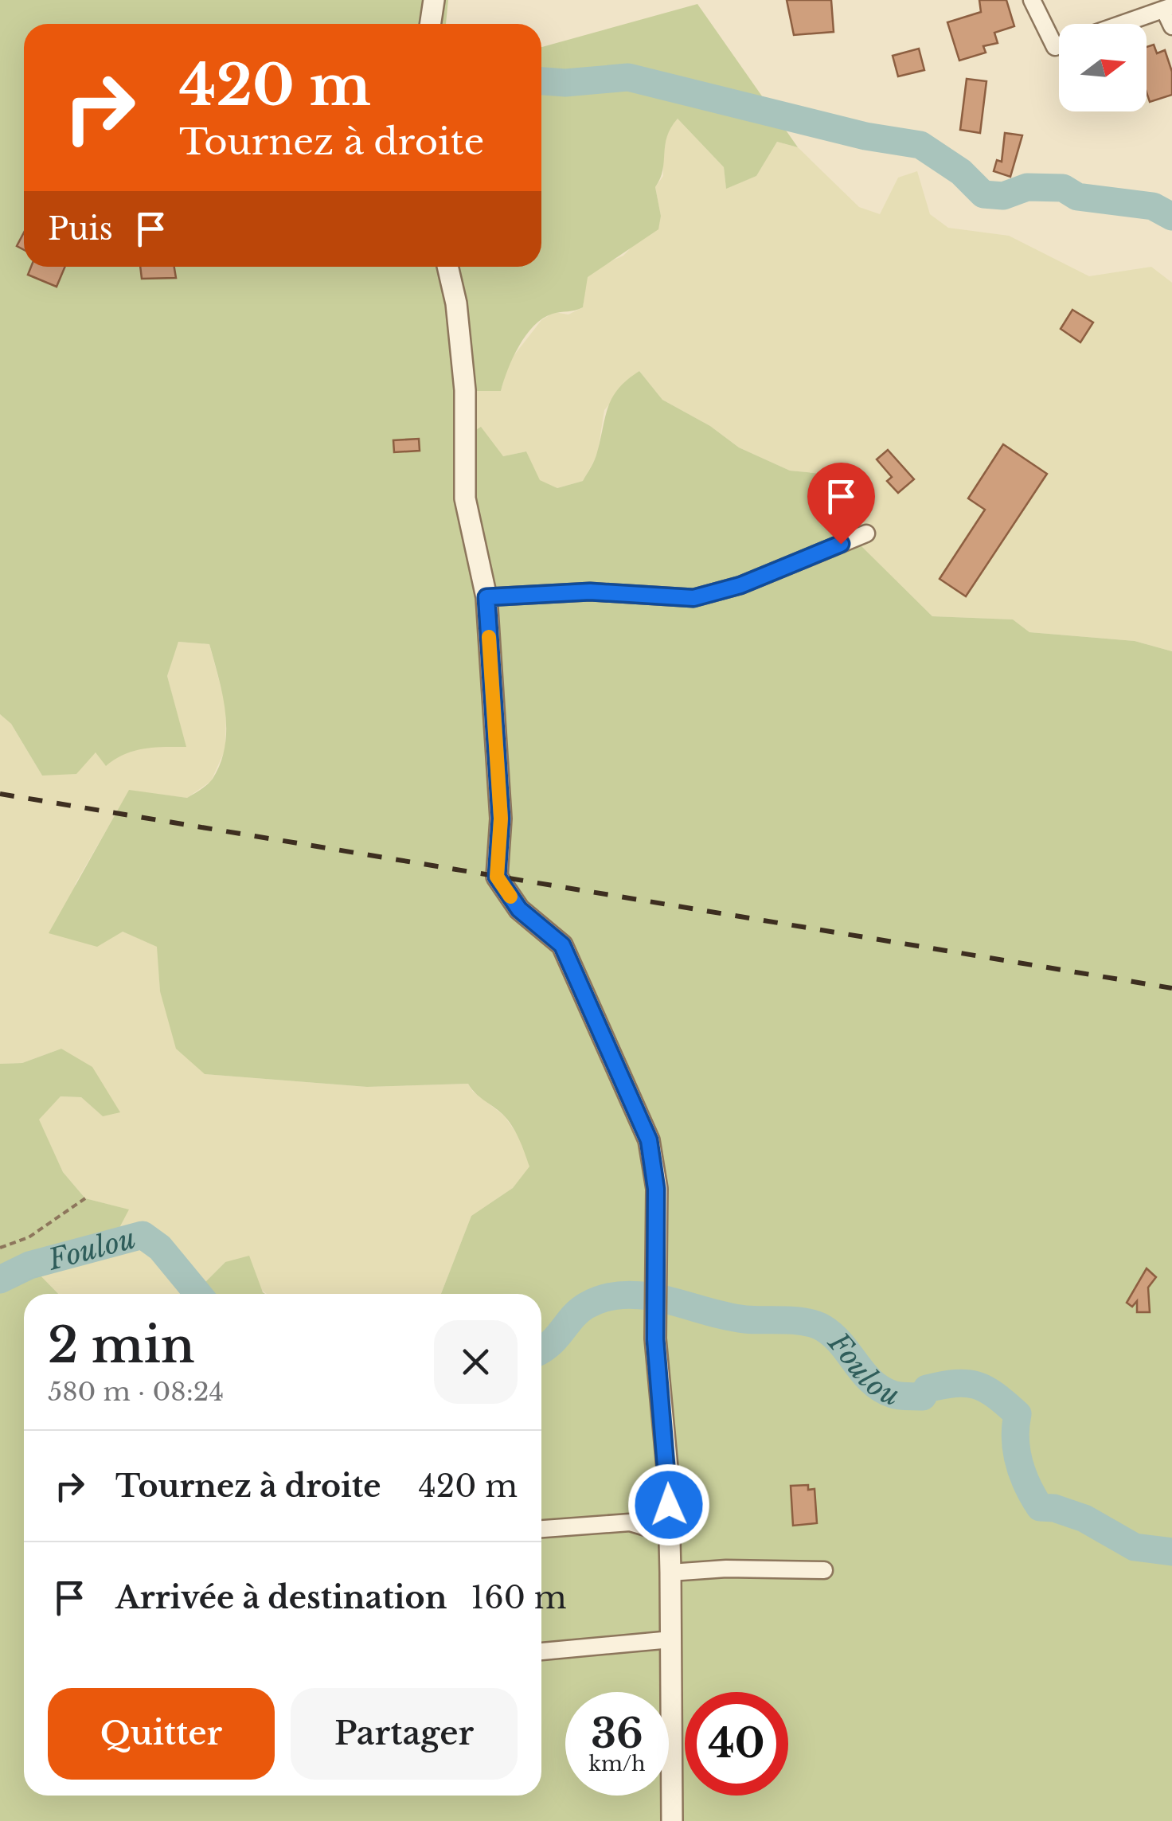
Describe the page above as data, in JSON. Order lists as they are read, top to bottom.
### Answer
{
  "water": ["Foulou"],
  "north": "right",
  "page": {
    "turn": ["420 m", "Tournez à droite"],
    "then": "Puis",
    "heading": ["2 min", "580 m · 08:24"],
    "list": [
      {
        "name": "Tournez à droite",
        "value": "420 m"
      },
      {
        "name": "Arrivée à destination",
        "value": "160 m"
      }
    ],
    "buttons": ["Quitter", "Partager"],
    "speed": "36 km/h",
    "limit": "40"
  }
}
